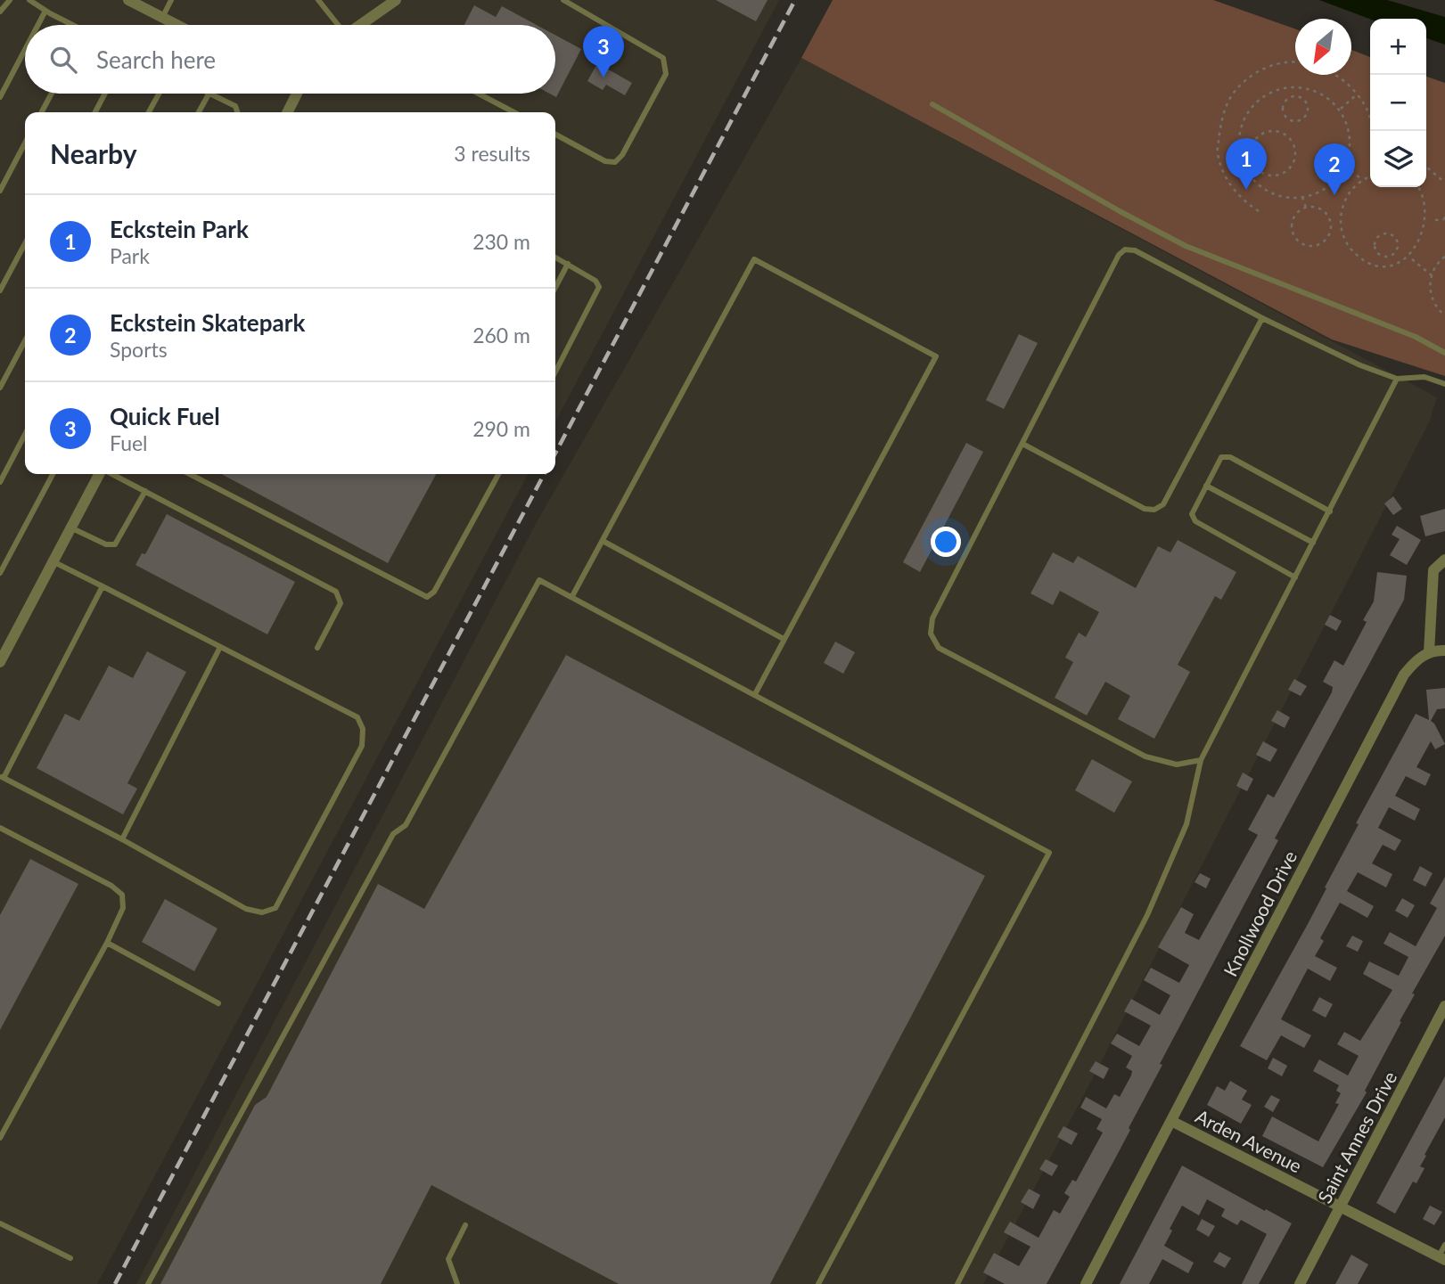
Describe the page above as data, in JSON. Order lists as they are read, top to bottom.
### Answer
{
  "streets": {
    "street": ["Knollwood Drive", "Saint Annes Drive", "Arden Avenue"]
  },
  "crossings": [
    ["Knollwood Drive", "Arden Avenue"],
    ["Saint Annes Drive", "Arden Avenue"]
  ],
  "north": "bottom left",
  "page": {
    "map_buttons": ["+", "−"],
    "search": "Search here",
    "pins": ["3", "1", "2"],
    "heading": ["Nearby", "3 results"],
    "list": [
      {
        "mark": "1",
        "name": "Eckstein Park",
        "note": "Park",
        "value": "230 m"
      },
      {
        "mark": "2",
        "name": "Eckstein Skatepark",
        "note": "Sports",
        "value": "260 m"
      },
      {
        "mark": "3",
        "name": "Quick Fuel",
        "note": "Fuel",
        "value": "290 m"
      }
    ]
  }
}
